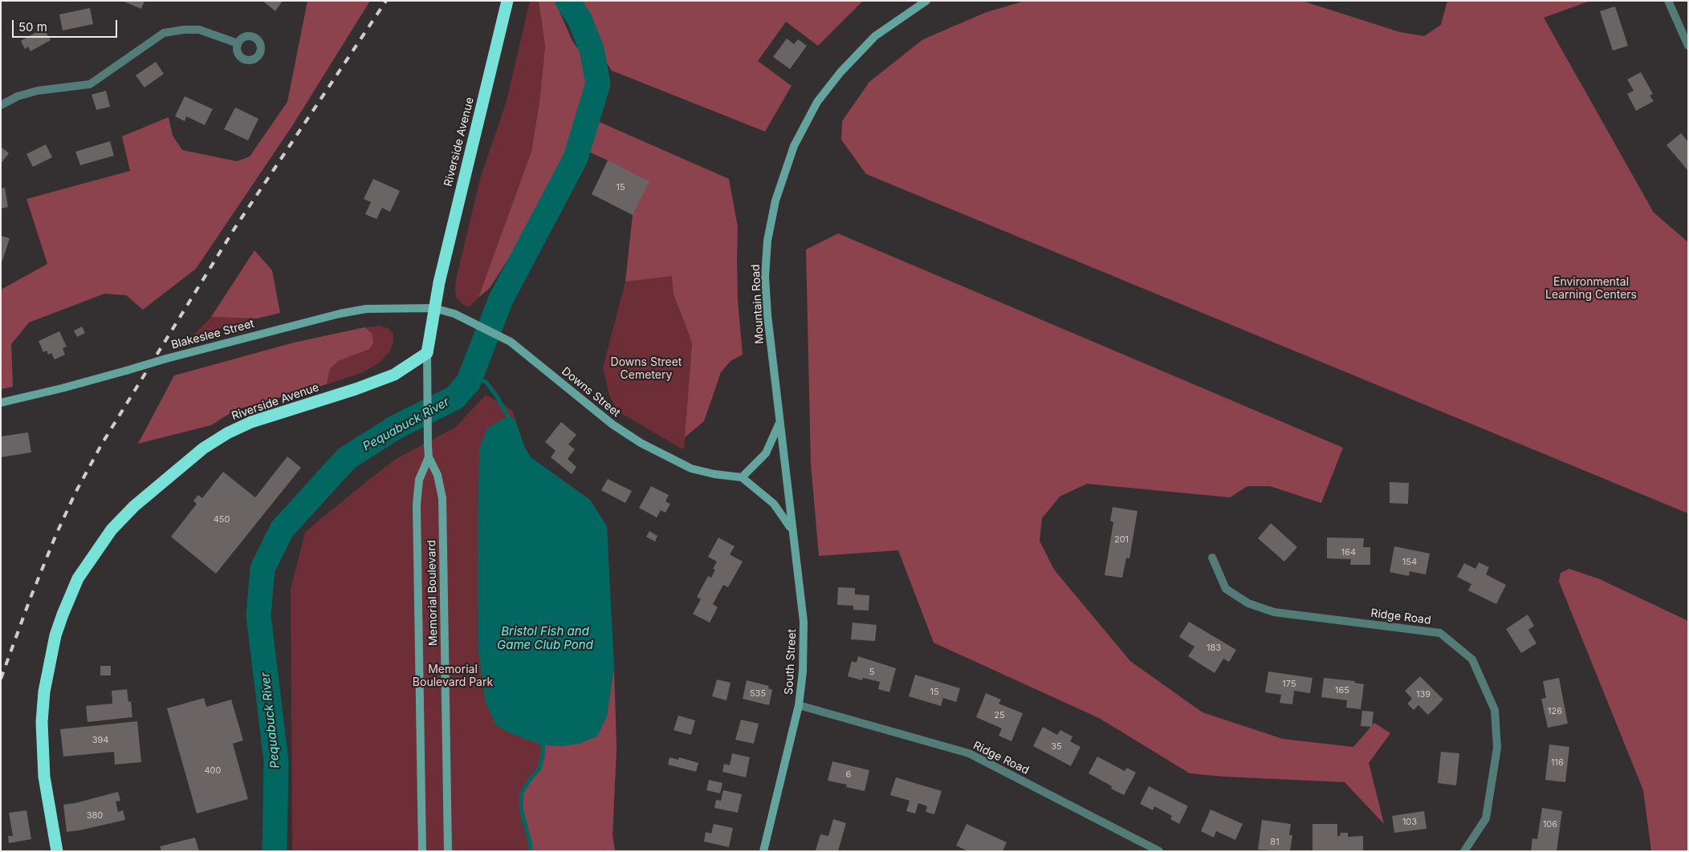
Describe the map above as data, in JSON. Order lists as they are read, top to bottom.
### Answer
{
  "streets": {
    "highway": ["Riverside Avenue"],
    "main road": [
      "Mountain Road",
      "Blakeslee Street",
      "Downs Street",
      "Memorial Boulevard",
      "South Street"
    ],
    "street": ["Ridge Road"]
  },
  "crossings": [
    ["Riverside Avenue", "Blakeslee Street"],
    ["Riverside Avenue", "Downs Street"],
    ["Riverside Avenue", "Memorial Boulevard"],
    ["Mountain Road", "South Street"],
    ["Blakeslee Street", "Downs Street"],
    ["Ridge Road", "South Street"]
  ],
  "water": ["Pequabuck River", "Bristol Fish and Game Club Pond"],
  "parks": ["Environmental Learning Centers", "Downs Street Cemetery", "Memorial Boulevard Park"],
  "house_numbers": [
    "15",
    "450",
    "201",
    "164",
    "154",
    "183",
    "5",
    "175",
    "165",
    "15",
    "535",
    "139",
    "126",
    "25",
    "394",
    "35",
    "116",
    "400",
    "6",
    "380",
    "103",
    "106",
    "81"
  ],
  "scale_bar": "50 m"
}
